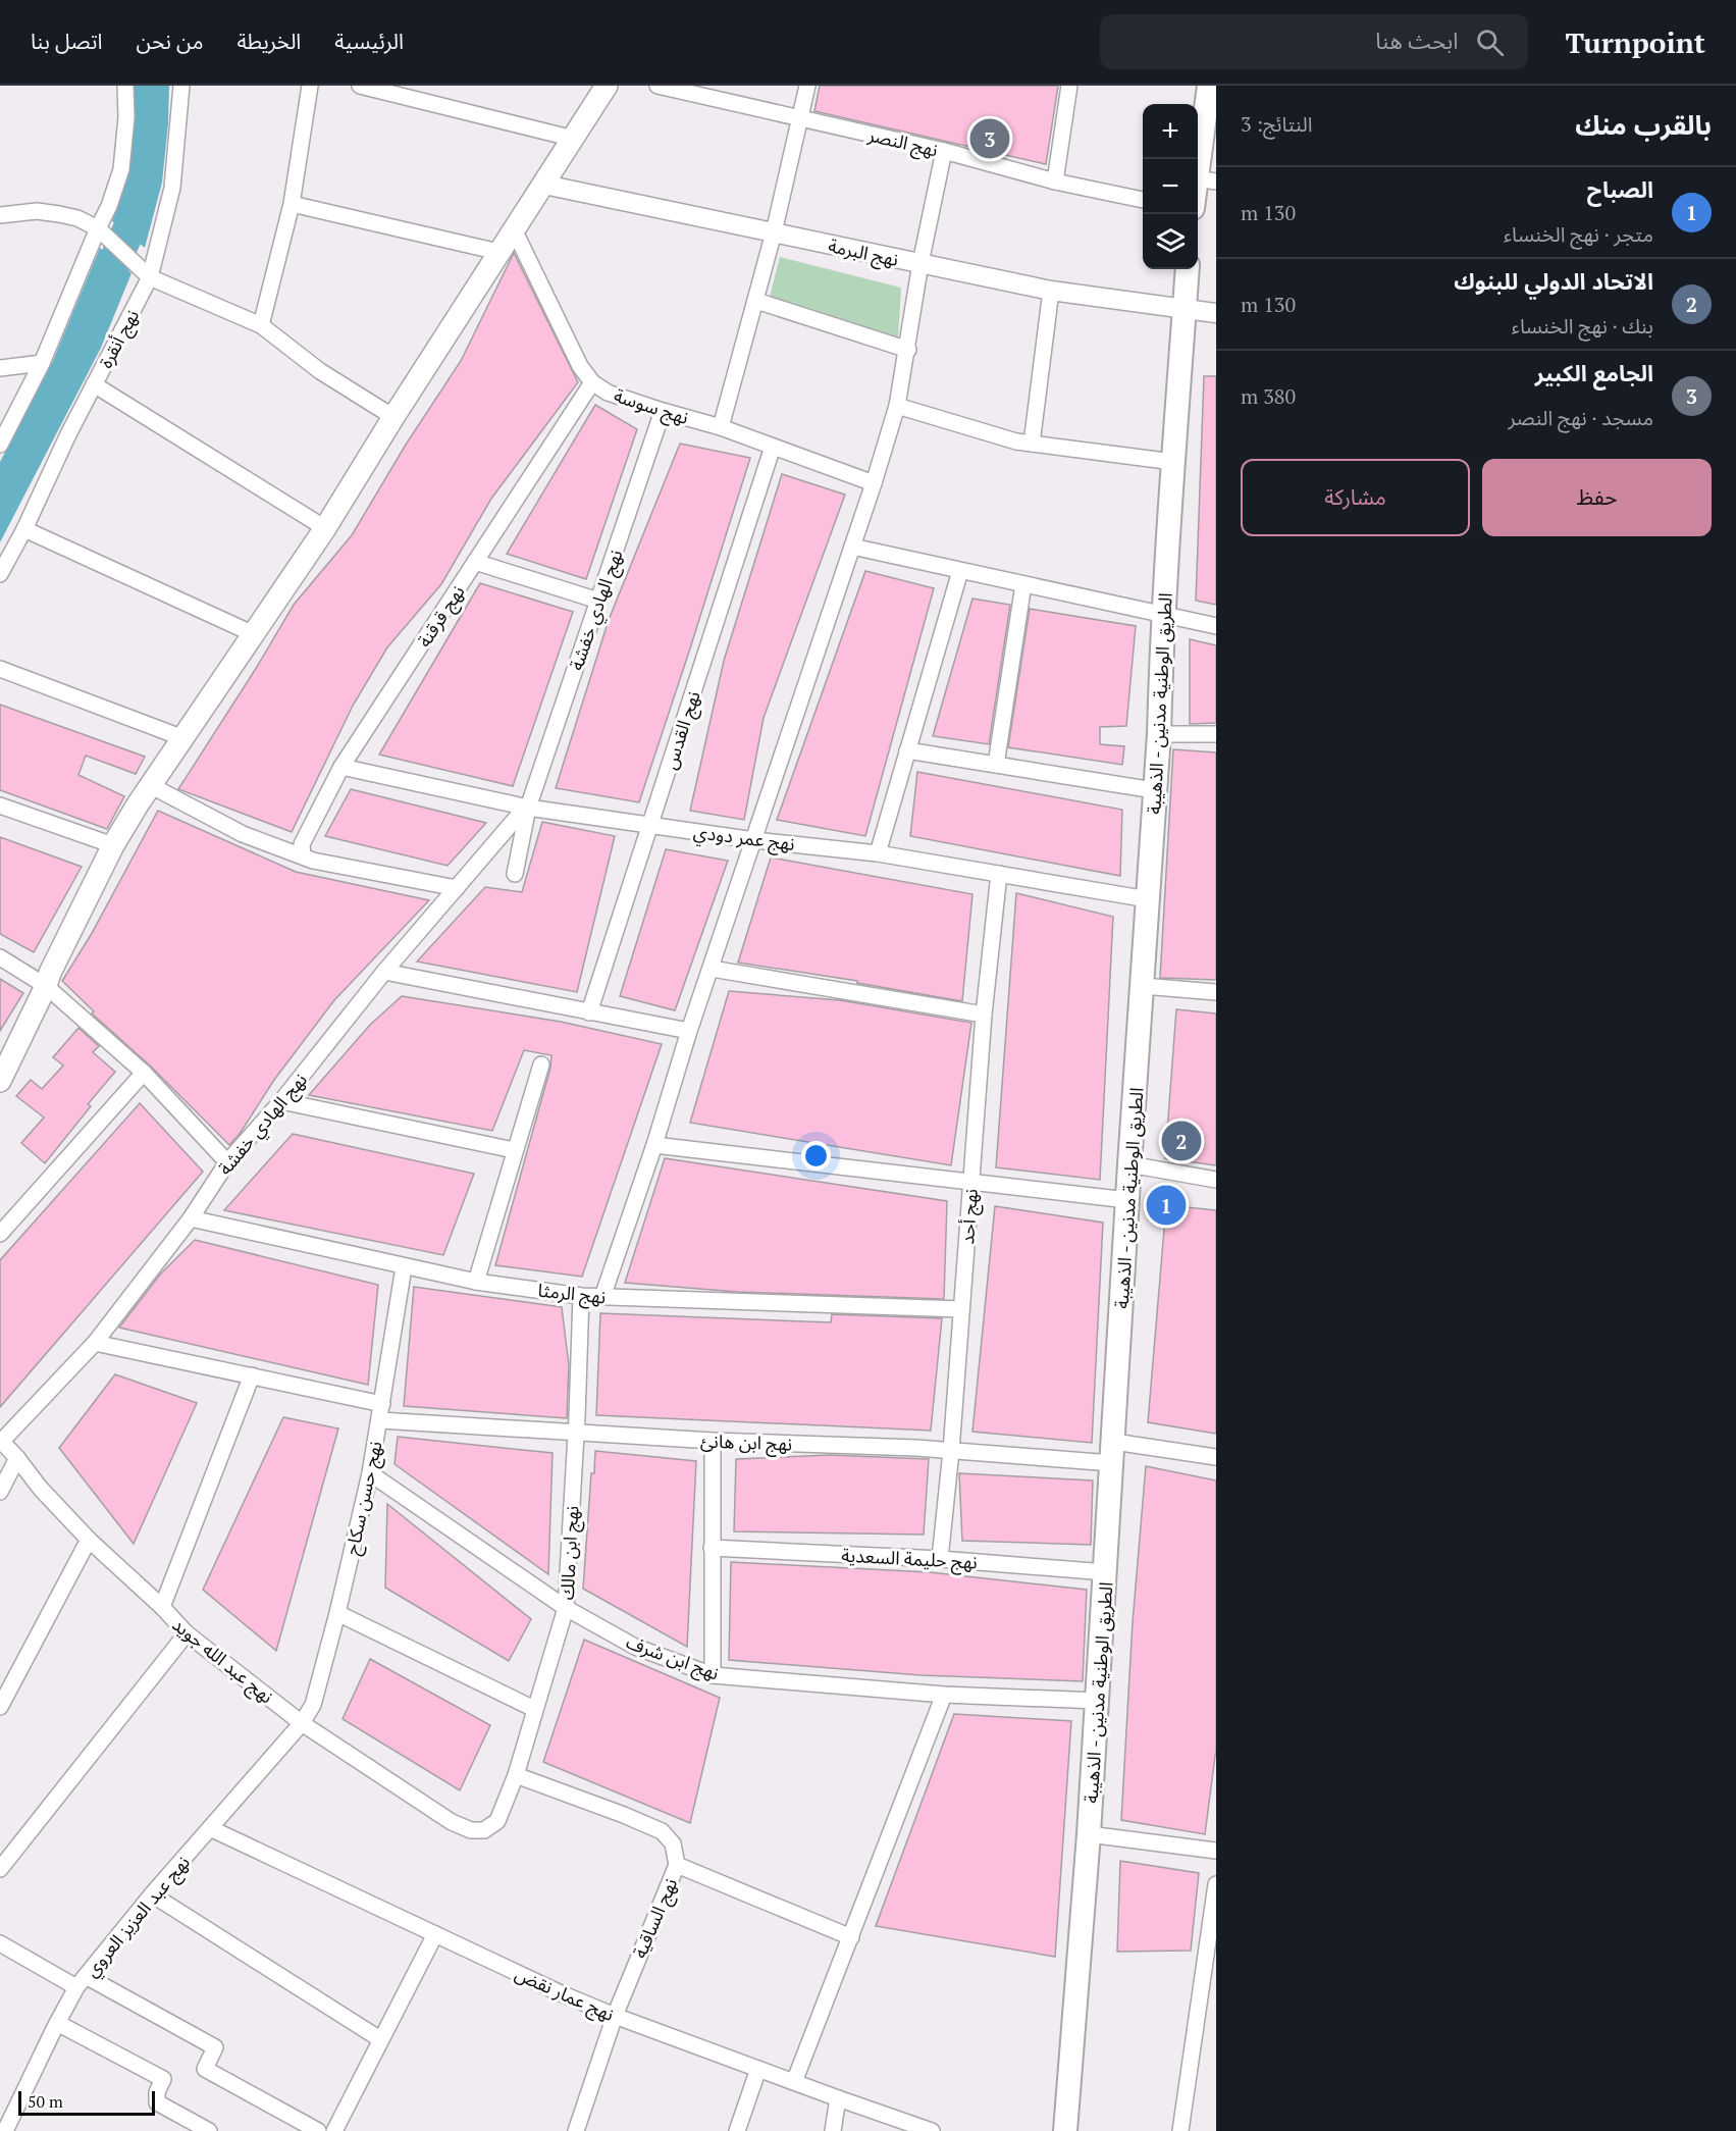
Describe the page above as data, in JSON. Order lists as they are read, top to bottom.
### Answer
{
  "streets": {
    "main road": ["الطريق الوطنية مدنين - الذهيبة"],
    "street": [
      "نهج النصر",
      "نهج البرمة",
      "نهج أنقرة",
      "نهج سوسة",
      "نهج الهادي خفشة",
      "نهج قرقنة",
      "نهج القدس",
      "نهج عمر دودي",
      "نهج أحد",
      "نهج الرمثا",
      "نهج ابن هانئ",
      "نهج حسن سكاح",
      "نهج ابن مالك",
      "نهج حليمة السعدية",
      "نهج ابن شرف",
      "نهج عبد الله جويد",
      "نهج عبد العزيز العروي",
      "نهج الساقية",
      "نهج عمار نقض"
    ]
  },
  "crossings": [
    ["نهج البرمة", "الطريق الوطنية مدنين - الذهيبة"],
    ["نهج سوسة", "نهج الهادي خفشة"],
    ["نهج سوسة", "نهج قرقنة"],
    ["نهج سوسة", "نهج القدس"],
    ["نهج الهادي خفشة", "نهج عمر دودي"],
    ["نهج الهادي خفشة", "نهج الرمثا"],
    ["نهج الهادي خفشة", "نهج عبد الله جويد"],
    ["نهج قرقنة", "نهج عمر دودي"],
    ["الطريق الوطنية مدنين - الذهيبة", "نهج عمر دودي"],
    ["الطريق الوطنية مدنين - الذهيبة", "نهج ابن هانئ"],
    ["الطريق الوطنية مدنين - الذهيبة", "نهج حليمة السعدية"],
    ["الطريق الوطنية مدنين - الذهيبة", "نهج ابن شرف"],
    ["نهج القدس", "نهج عمر دودي"],
    ["نهج عمر دودي", "نهج أحد"],
    ["نهج أحد", "نهج الرمثا"],
    ["نهج أحد", "نهج ابن هانئ"],
    ["نهج أحد", "نهج حليمة السعدية"],
    ["نهج الرمثا", "نهج حسن سكاح"],
    ["نهج الرمثا", "نهج ابن مالك"],
    ["نهج ابن هانئ", "نهج حسن سكاح"],
    ["نهج ابن هانئ", "نهج ابن مالك"],
    ["نهج حسن سكاح", "نهج ابن شرف"],
    ["نهج حسن سكاح", "نهج عبد الله جويد"],
    ["نهج حسن سكاح", "نهج عبد العزيز العروي"],
    ["نهج ابن مالك", "نهج ابن شرف"],
    ["نهج ابن مالك", "نهج عبد الله جويد"],
    ["نهج ابن مالك", "نهج الساقية"],
    ["نهج عبد الله جويد", "نهج عبد العزيز العروي"],
    ["نهج عبد العزيز العروي", "نهج عمار نقض"],
    ["نهج الساقية", "نهج عمار نقض"]
  ],
  "scale_bar": "50 m",
  "page": {
    "header": "Turnpoint",
    "search": "ابحث هنا",
    "nav": [
      "الرئيسية",
      "الخريطة",
      "من نحن",
      "اتصل بنا"
    ],
    "heading": ["بالقرب منك", "النتائج: 3"],
    "map_buttons": ["+", "−"],
    "pins": ["3", "2", "1"],
    "list": [
      {
        "mark": "1",
        "name": "الصباح",
        "note": "متجر · نهج الخنساء",
        "value": "130 m"
      },
      {
        "mark": "2",
        "name": "الاتحاد الدولي للبنوك",
        "note": "بنك · نهج الخنساء",
        "value": "130 m"
      },
      {
        "mark": "3",
        "name": "الجامع الكبير",
        "note": "مسجد · نهج النصر",
        "value": "380 m"
      }
    ],
    "buttons": ["حفظ", "مشاركة"],
    "scale": "50 m"
  }
}
